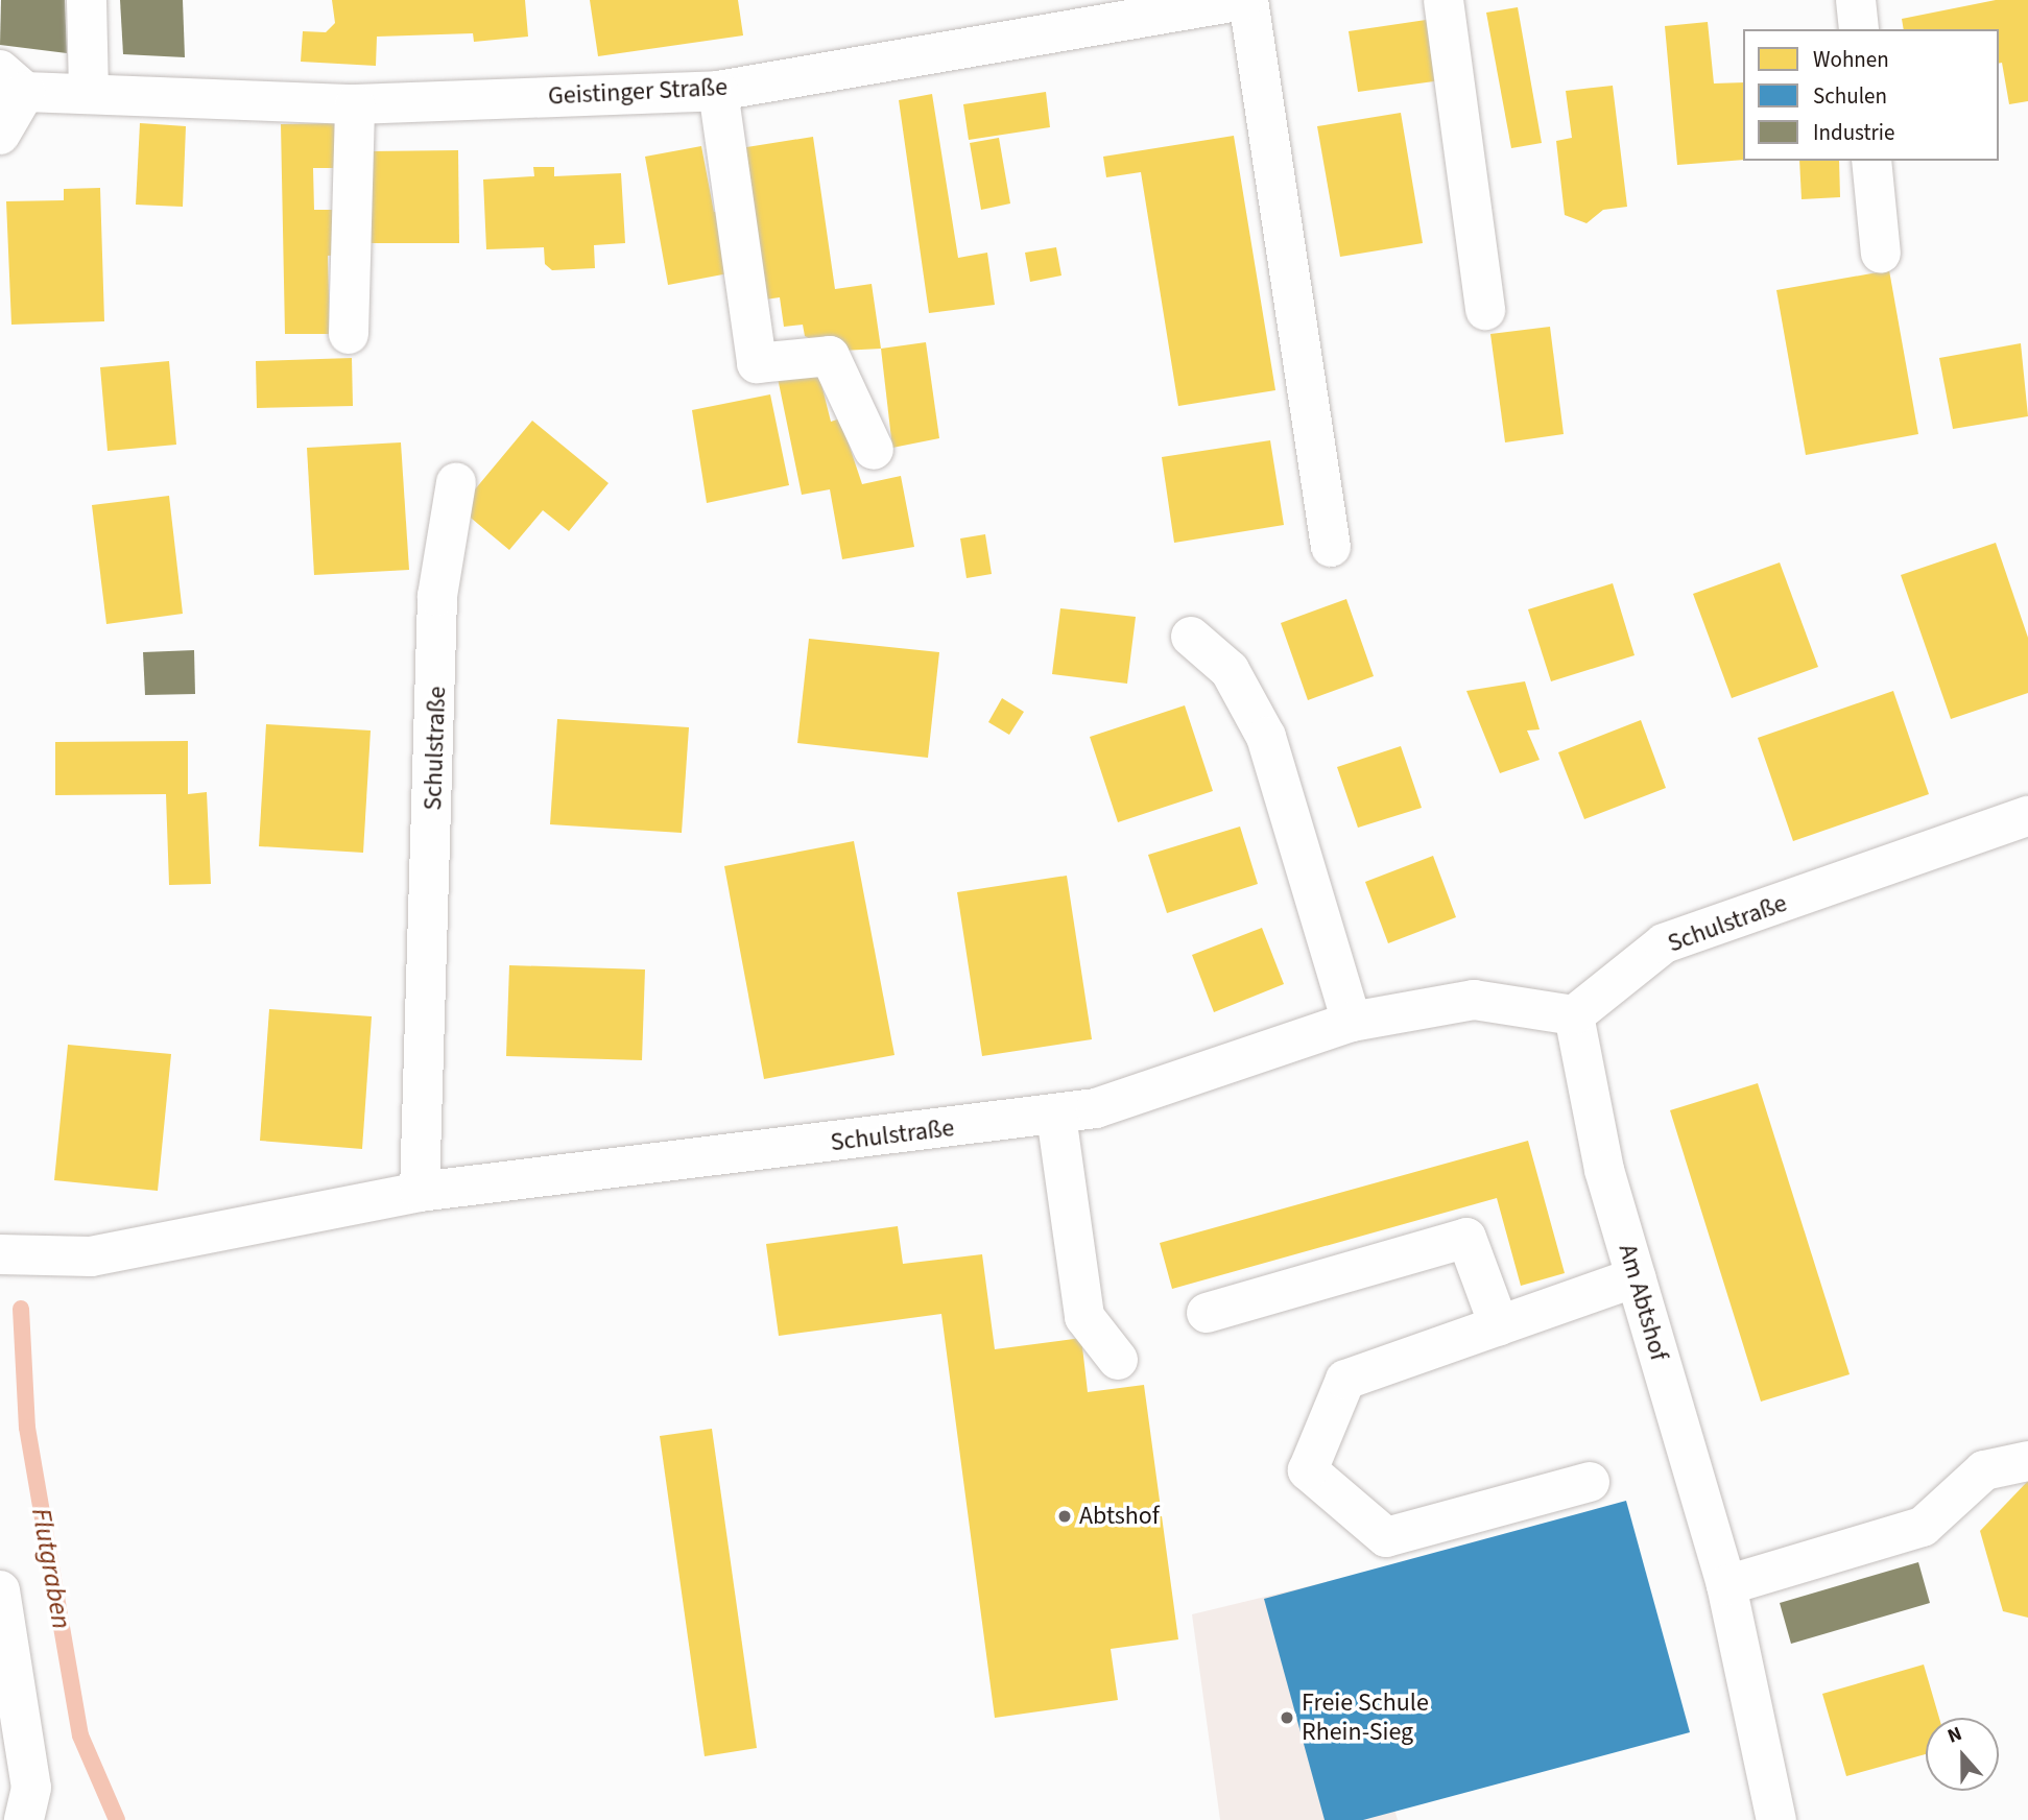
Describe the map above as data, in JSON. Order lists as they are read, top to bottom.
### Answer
{
  "streets": {
    "street": ["Geistinger Straße", "Schulstraße", "Am Abtshof"]
  },
  "crossings": [
    ["Schulstraße", "Am Abtshof"]
  ],
  "water": ["Flutgraben"],
  "places": ["Abtshof", "Freie Schule Rhein-Sieg"],
  "legend": ["Wohnen", "Schulen", "Industrie"],
  "north": "top"
}
